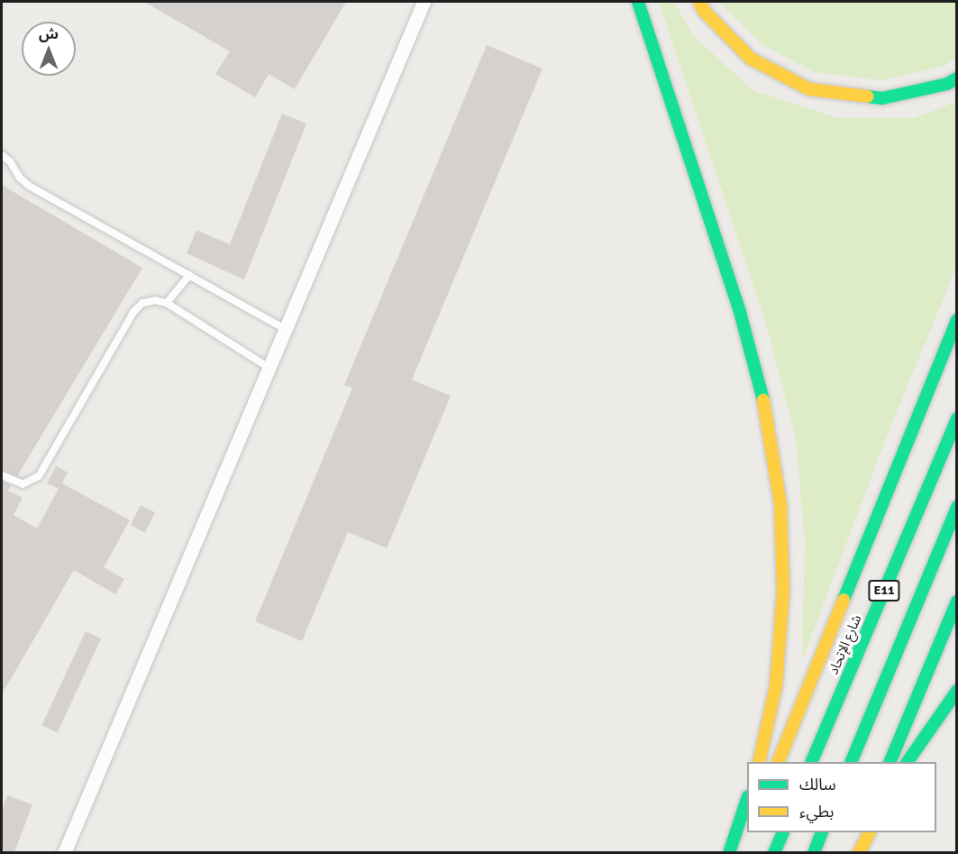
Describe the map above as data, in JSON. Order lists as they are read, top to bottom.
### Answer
{
  "streets": {
    "main road": ["E11", "شارع الإتحاد"]
  },
  "legend": ["سالك", "بطيء"],
  "north": "top"
}
